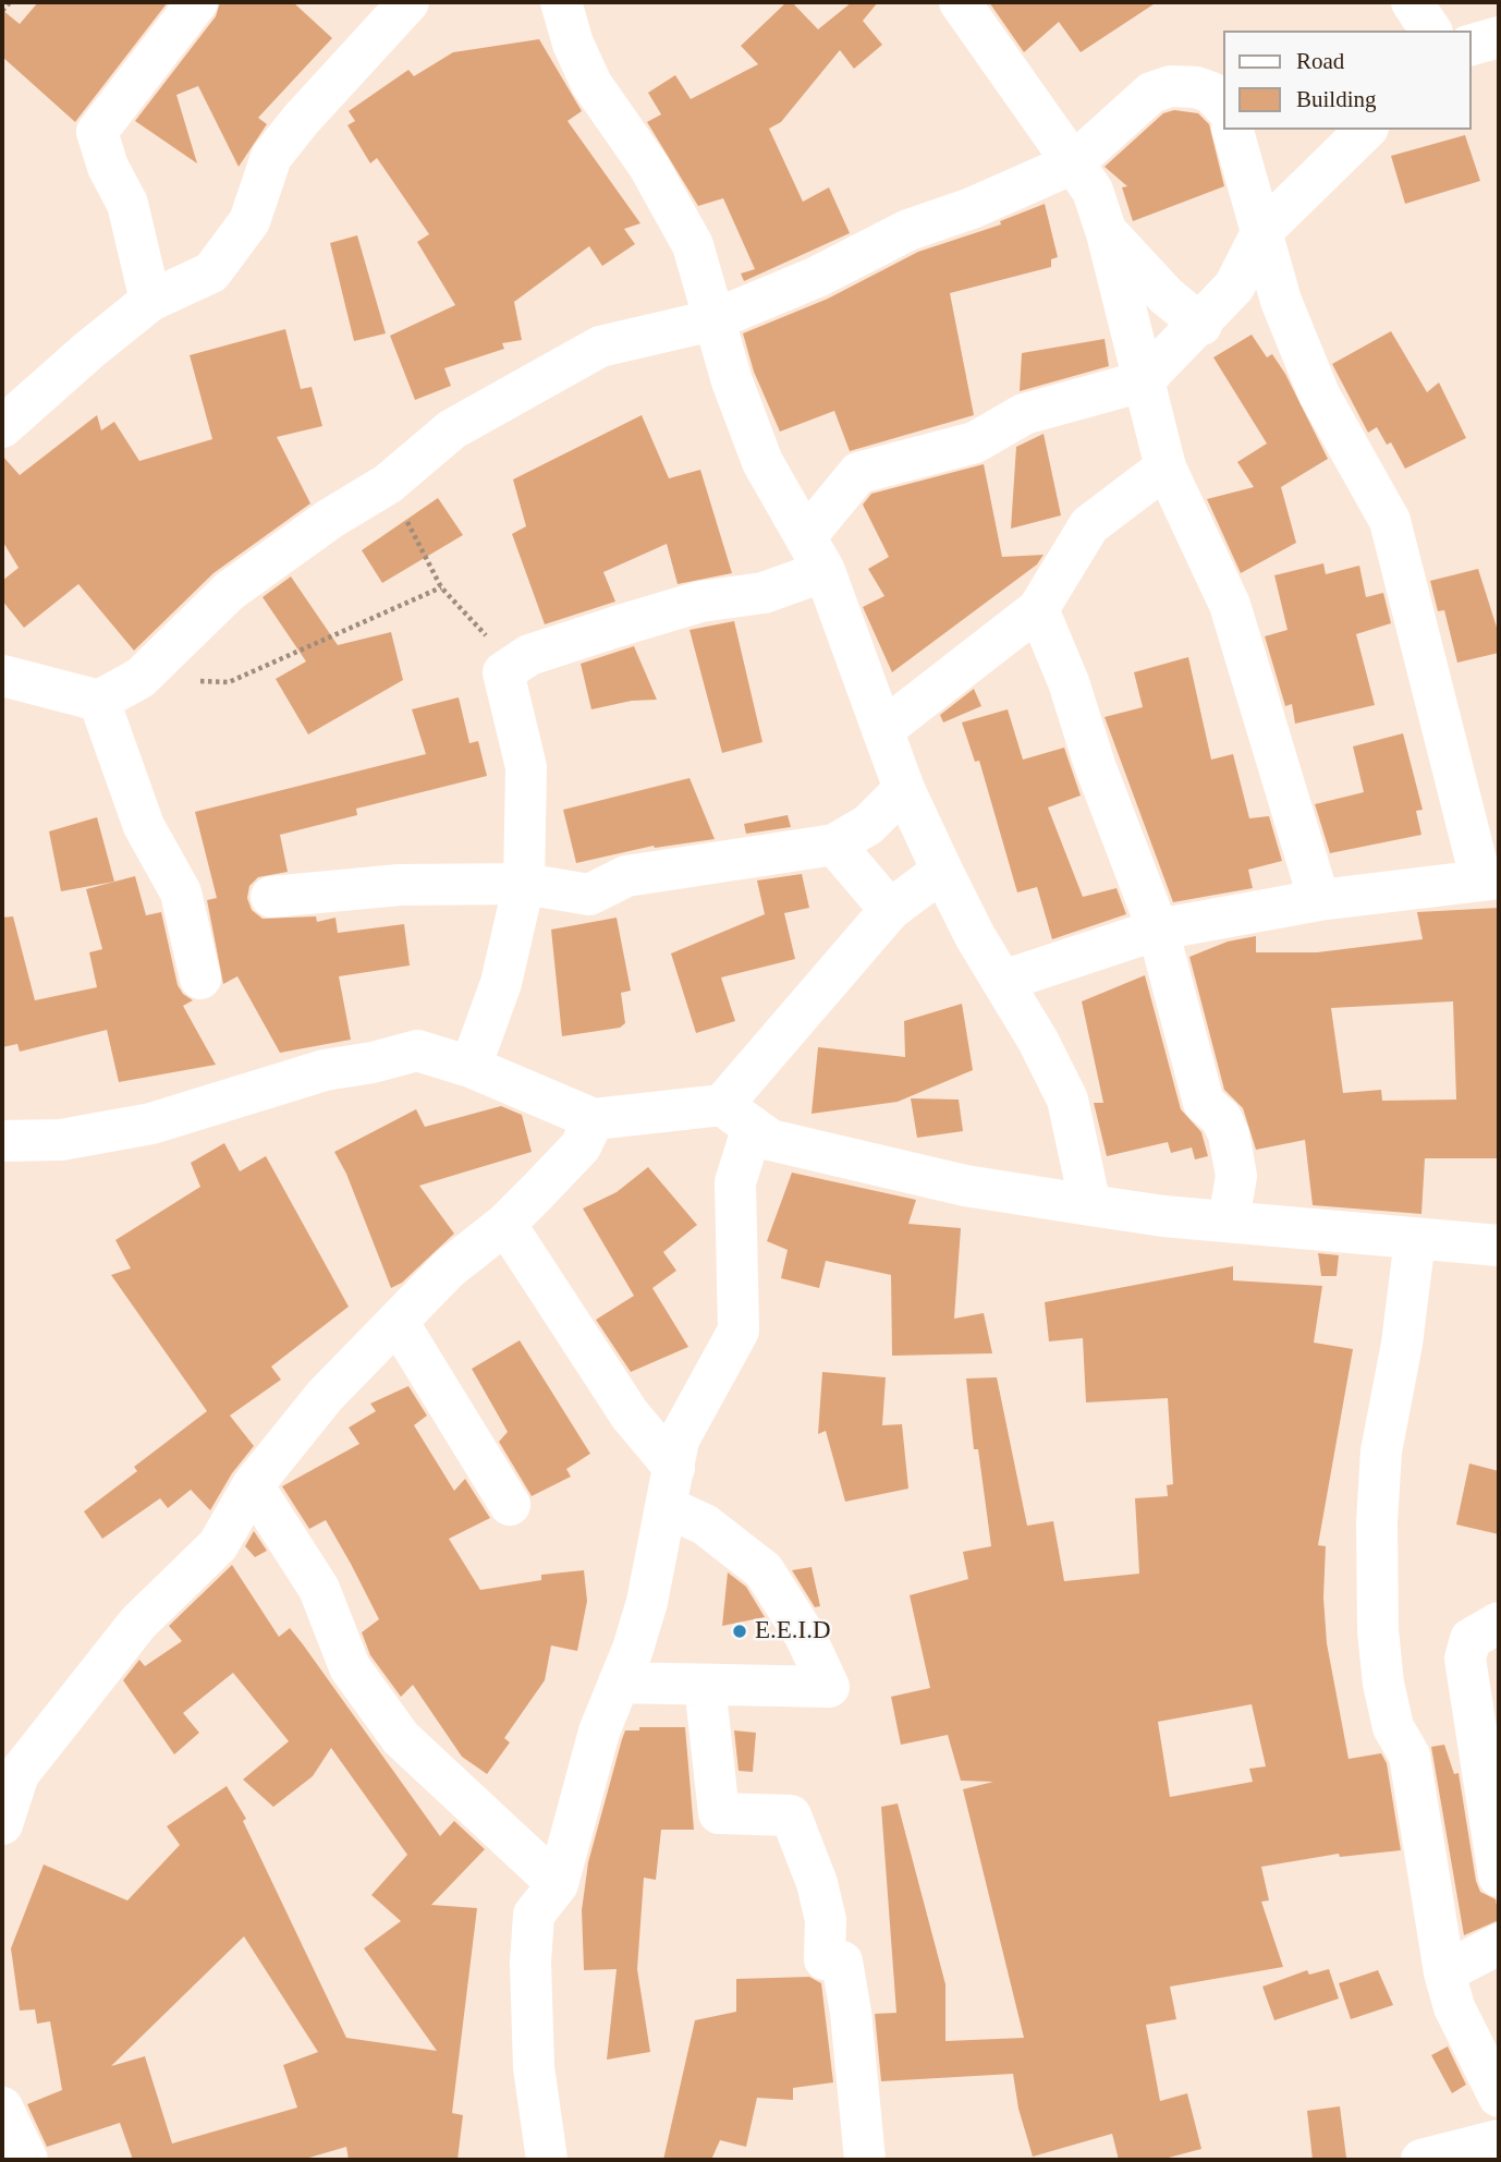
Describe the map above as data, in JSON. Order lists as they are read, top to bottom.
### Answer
{
  "places": ["E.E.I.D"],
  "legend": ["Road", "Building"]
}
